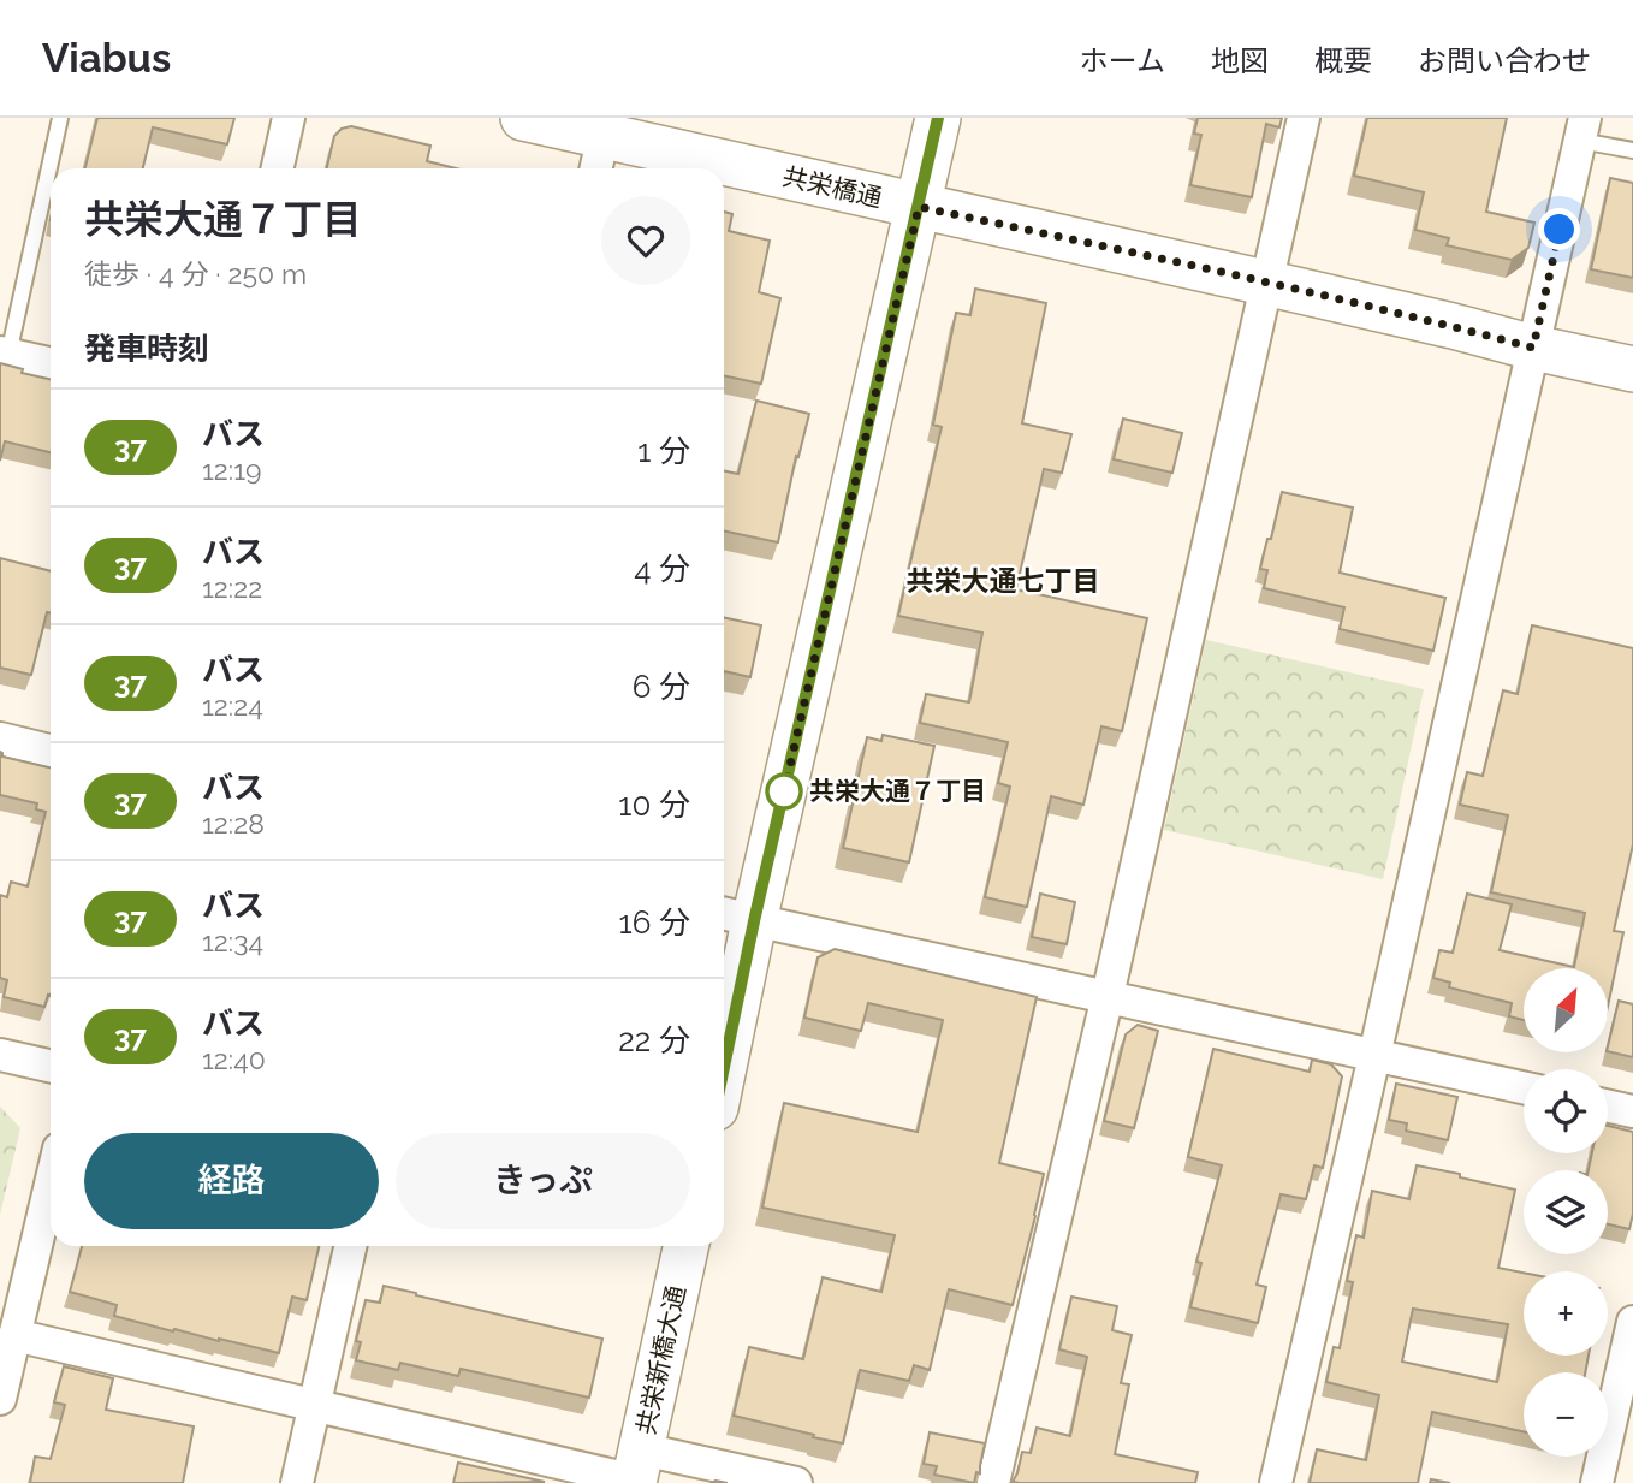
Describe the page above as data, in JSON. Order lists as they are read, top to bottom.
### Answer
{
  "streets": {
    "street": ["共栄橋通", "共栄新橋大通"]
  },
  "districts": ["共栄大通七丁目"],
  "places": ["共栄大通７丁目"],
  "lines": ["bus line 37"],
  "north": "top right",
  "page": {
    "header": "Viabus",
    "nav": [
      "ホーム",
      "地図",
      "概要",
      "お問い合わせ"
    ],
    "heading": [
      ["共栄大通７丁目", "徒歩 · 4 分 · 250 m"],
      "発車時刻"
    ],
    "list": [
      {
        "mark": "37",
        "name": "バス",
        "note": "12:19",
        "value": "1 分"
      },
      {
        "mark": "37",
        "name": "バス",
        "note": "12:22",
        "value": "4 分"
      },
      {
        "mark": "37",
        "name": "バス",
        "note": "12:24",
        "value": "6 分"
      },
      {
        "mark": "37",
        "name": "バス",
        "note": "12:28",
        "value": "10 分"
      },
      {
        "mark": "37",
        "name": "バス",
        "note": "12:34",
        "value": "16 分"
      },
      {
        "mark": "37",
        "name": "バス",
        "note": "12:40",
        "value": "22 分"
      }
    ],
    "map_buttons": ["+", "−"],
    "buttons": ["経路", "きっぷ"]
  }
}
